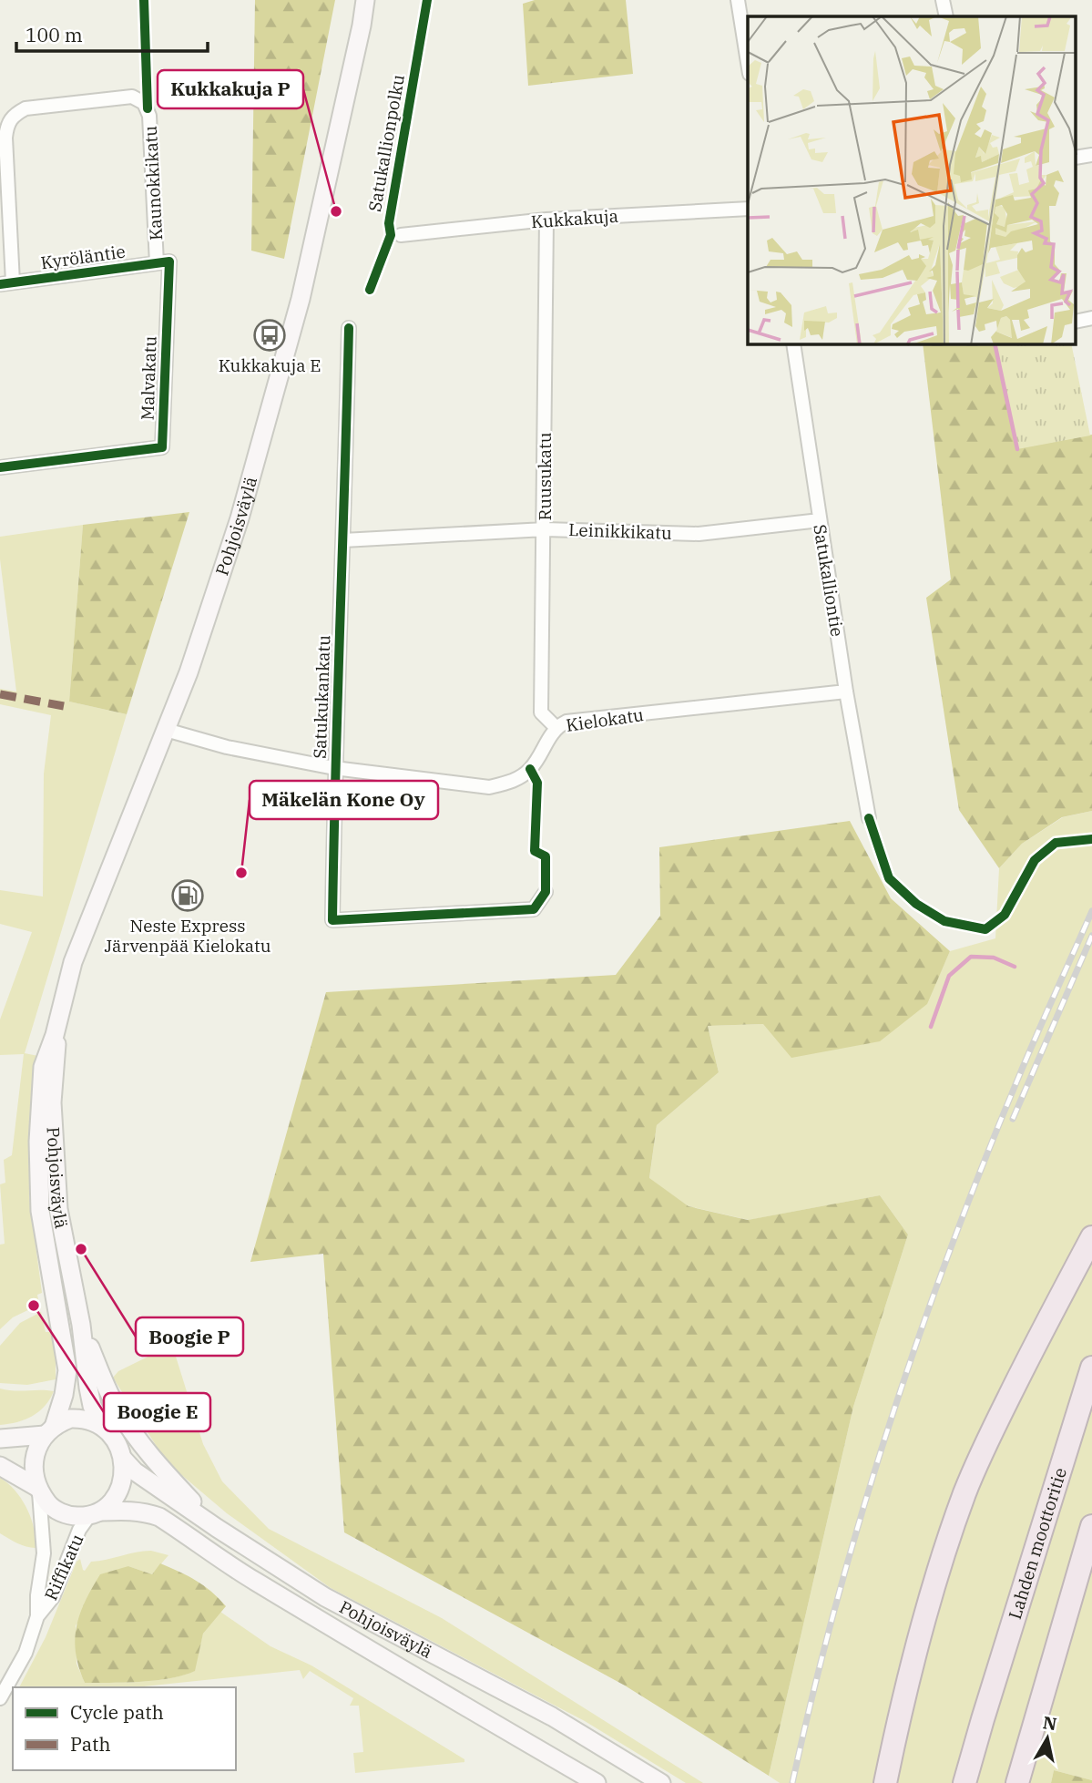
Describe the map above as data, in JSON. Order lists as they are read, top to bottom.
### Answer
{
  "streets": {
    "highway": ["Lahden moottoritie"],
    "main road": ["Pohjoisväylä"],
    "street": [
      "Kaunokkikatu",
      "Kukkakuja",
      "Kyröläntie",
      "Malvakatu",
      "Ruusukatu",
      "Leinikkikatu",
      "Satukalliontie",
      "Satukukankatu",
      "Kielokatu",
      "Riffikatu"
    ],
    "cycle path": ["Satukallionpolku"]
  },
  "crossings": [
    ["Kaunokkikatu", "Kyröläntie"],
    ["Kaunokkikatu", "Malvakatu"],
    ["Kukkakuja", "Ruusukatu"],
    ["Kyröläntie", "Malvakatu"],
    ["Ruusukatu", "Leinikkikatu"],
    ["Ruusukatu", "Kielokatu"],
    ["Pohjoisväylä", "Kielokatu"],
    ["Pohjoisväylä", "Riffikatu"],
    ["Leinikkikatu", "Satukalliontie"],
    ["Leinikkikatu", "Satukukankatu"],
    ["Satukalliontie", "Kielokatu"],
    ["Satukukankatu", "Kielokatu"]
  ],
  "places": {
    "other": [
      "Kukkakuja P",
      "Mäkelän Kone Oy",
      "Boogie P",
      "Boogie E"
    ],
    "bus stop": ["Kukkakuja E"],
    "fuel station": ["Neste Express Järvenpää Kielokatu"]
  },
  "legend": ["Cycle path", "Path"],
  "scale_bar": "100 m",
  "north": "top"
}
